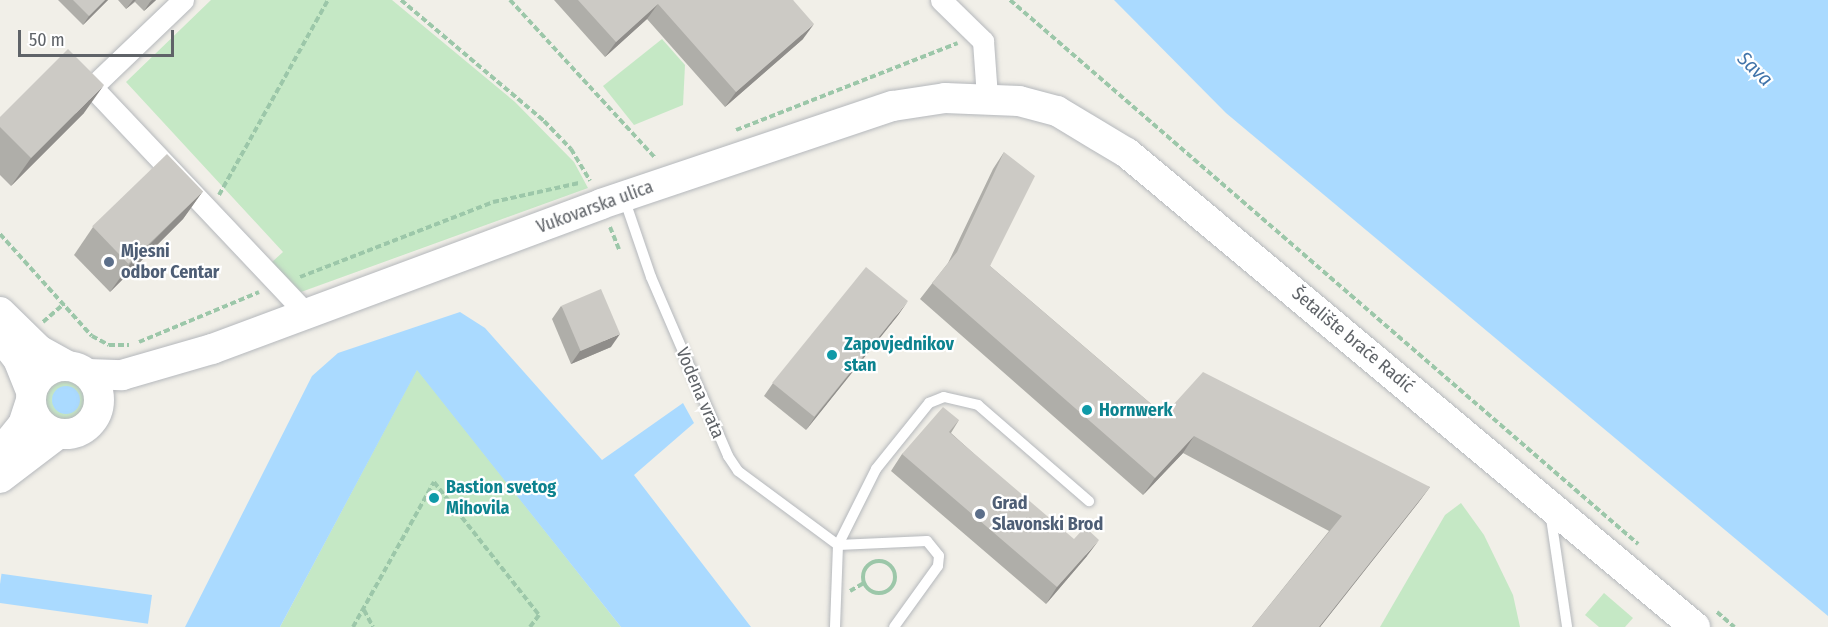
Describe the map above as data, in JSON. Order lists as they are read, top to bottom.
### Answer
{
  "streets": {
    "main road": ["Vukovarska ulica", "Šetalište braće Radić"],
    "lane": ["Vodena vrata"]
  },
  "crossings": [
    ["Vukovarska ulica", "Šetalište braće Radić"],
    ["Vukovarska ulica", "Vodena vrata"]
  ],
  "water": ["Sava"],
  "places": [
    "Mjesni odbor Centar",
    "Zapovjednikov stan",
    "Hornwerk",
    "Bastion svetog Mihovila",
    "Grad Slavonski Brod"
  ],
  "scale_bar": "50 m"
}
